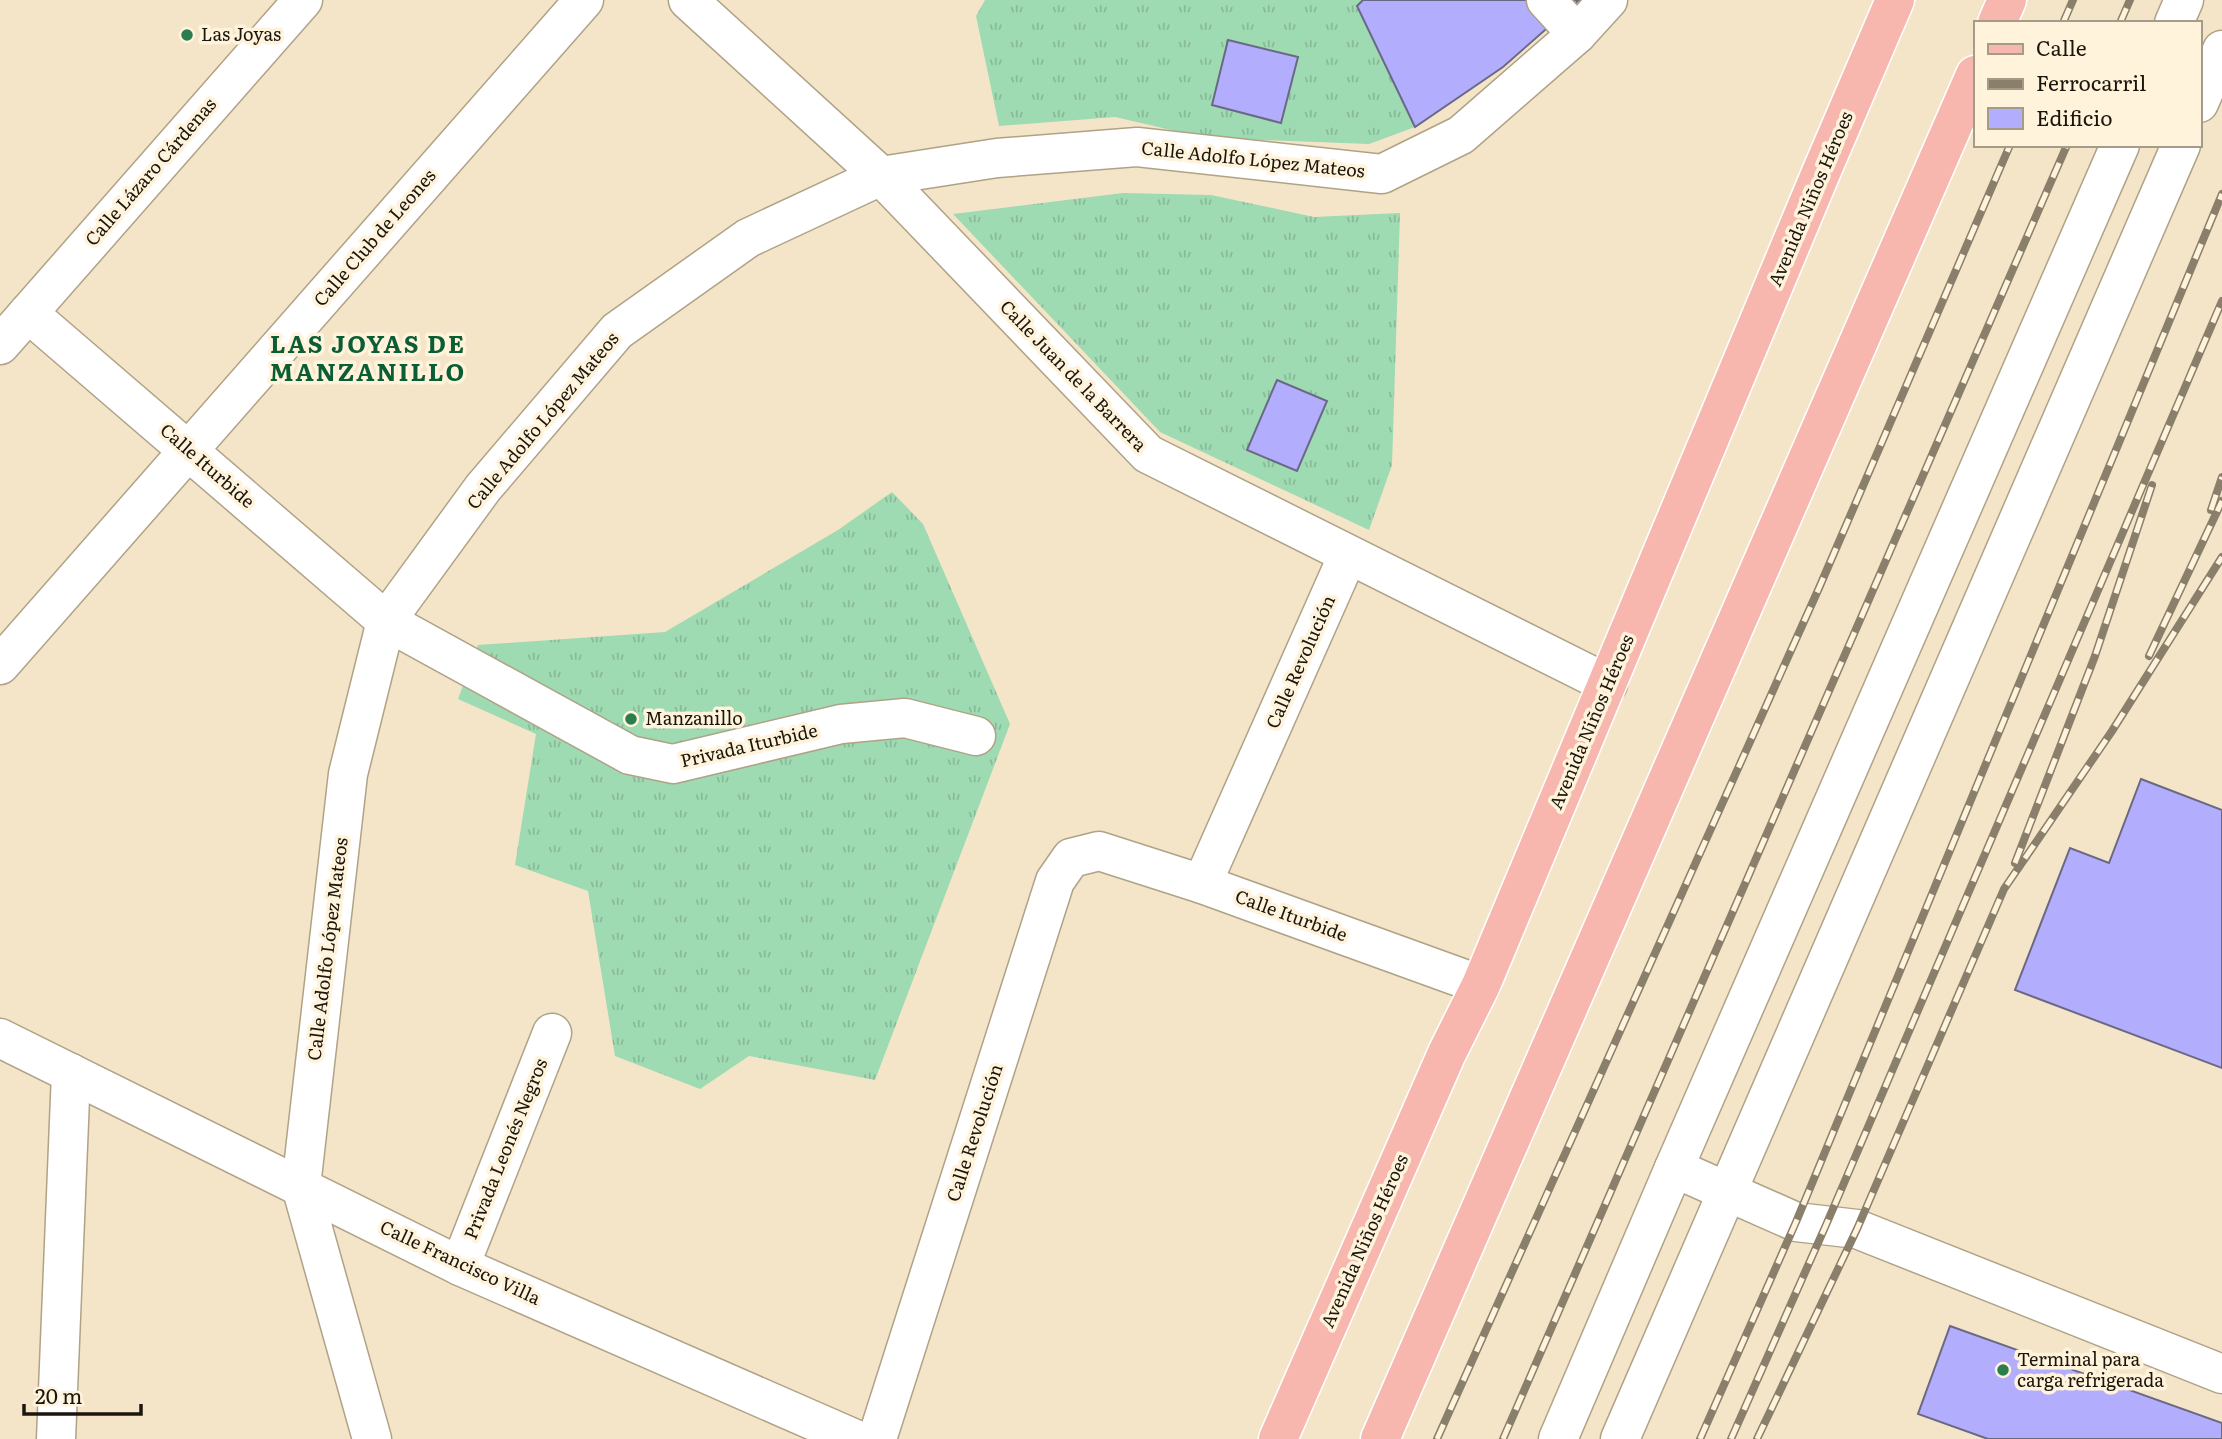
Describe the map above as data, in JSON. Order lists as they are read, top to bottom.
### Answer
{
  "streets": {
    "main road": ["Avenida Niños Héroes"],
    "street": [
      "Calle Adolfo López Mateos",
      "Calle Lázaro Cárdenas",
      "Calle Club de Leones",
      "Calle Juan de la Barrera",
      "Calle Iturbide",
      "Calle Revolución",
      "Privada Iturbide",
      "Privada Leonés Negros",
      "Calle Francisco Villa"
    ]
  },
  "crossings": [
    ["Calle Adolfo López Mateos", "Calle Juan de la Barrera"],
    ["Calle Adolfo López Mateos", "Calle Iturbide"],
    ["Calle Adolfo López Mateos", "Privada Iturbide"],
    ["Calle Adolfo López Mateos", "Calle Francisco Villa"],
    ["Calle Lázaro Cárdenas", "Calle Iturbide"],
    ["Avenida Niños Héroes", "Calle Juan de la Barrera"],
    ["Avenida Niños Héroes", "Calle Iturbide"],
    ["Calle Club de Leones", "Calle Iturbide"],
    ["Calle Juan de la Barrera", "Calle Revolución"],
    ["Calle Iturbide", "Calle Revolución"],
    ["Calle Iturbide", "Privada Iturbide"],
    ["Privada Leonés Negros", "Calle Francisco Villa"]
  ],
  "districts": ["LAS JOYAS DE MANZANILLO"],
  "places": ["Las Joyas", "Manzanillo", "Terminal para carga refrigerada"],
  "legend": ["Calle", "Ferrocarril", "Edificio"],
  "scale_bar": "20 m"
}
